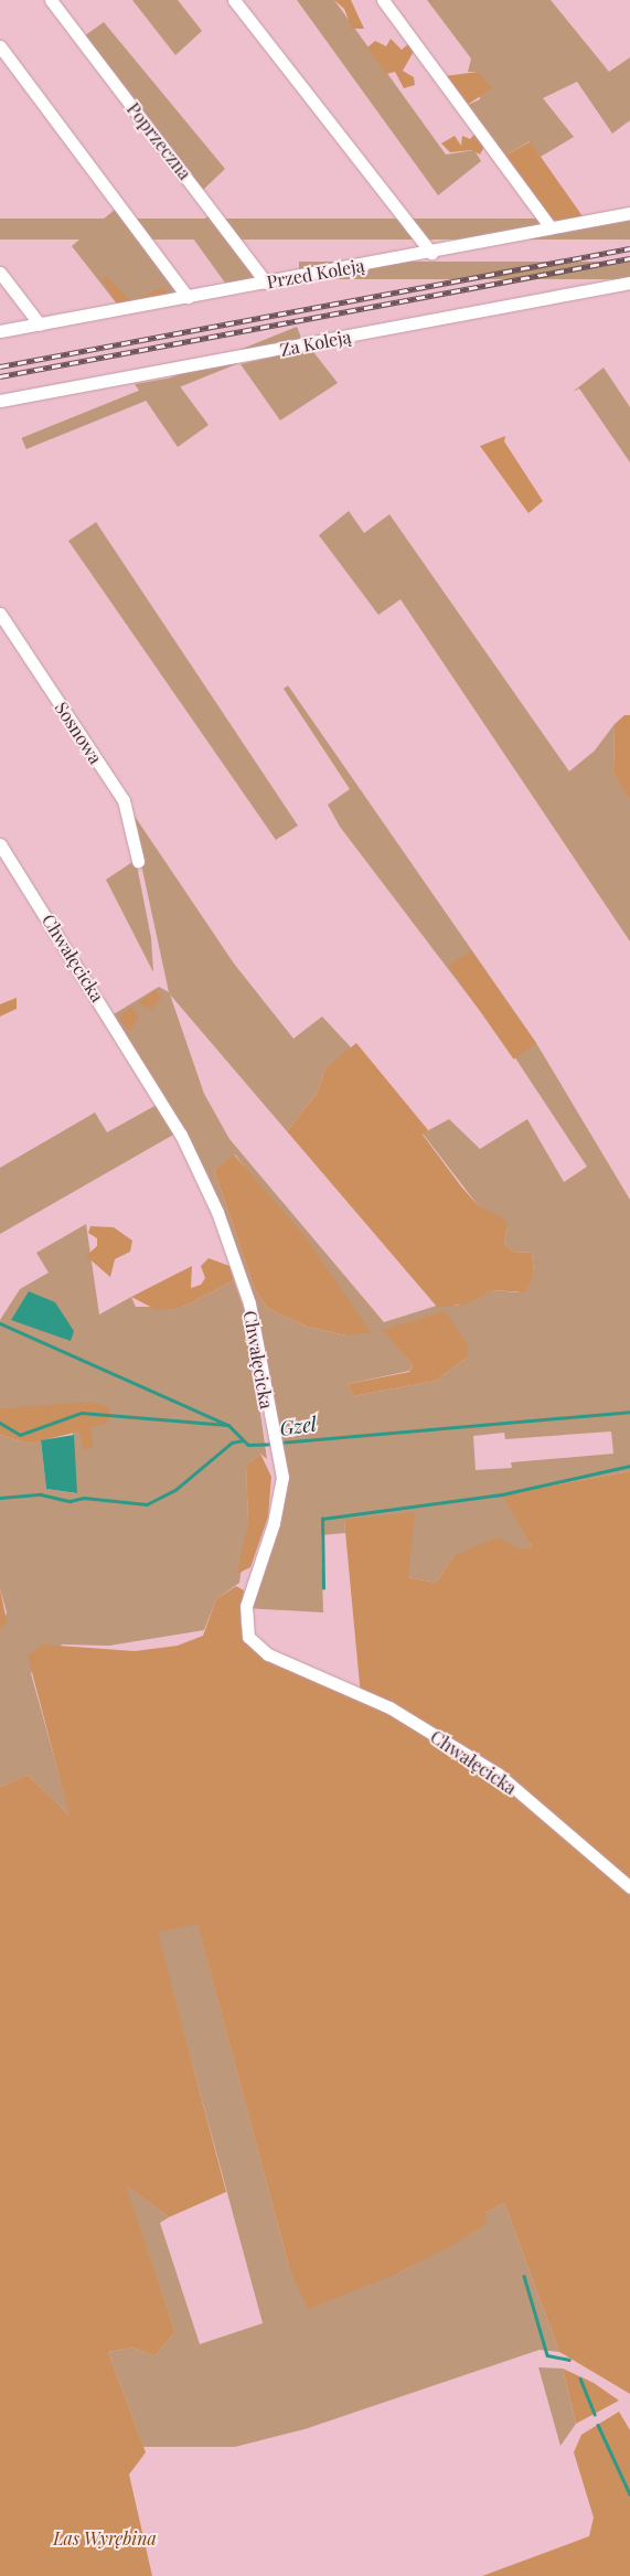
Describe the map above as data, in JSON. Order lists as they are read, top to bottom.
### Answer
{
  "streets": {
    "street": [
      "Poprzeczna",
      "Przed Koleją",
      "Za Koleją",
      "Sosnowa",
      "Chwałęcicka"
    ]
  },
  "crossings": [
    ["Poprzeczna", "Przed Koleją"]
  ],
  "water": ["Gzel"],
  "parks": ["Las Wyrębina"]
}
